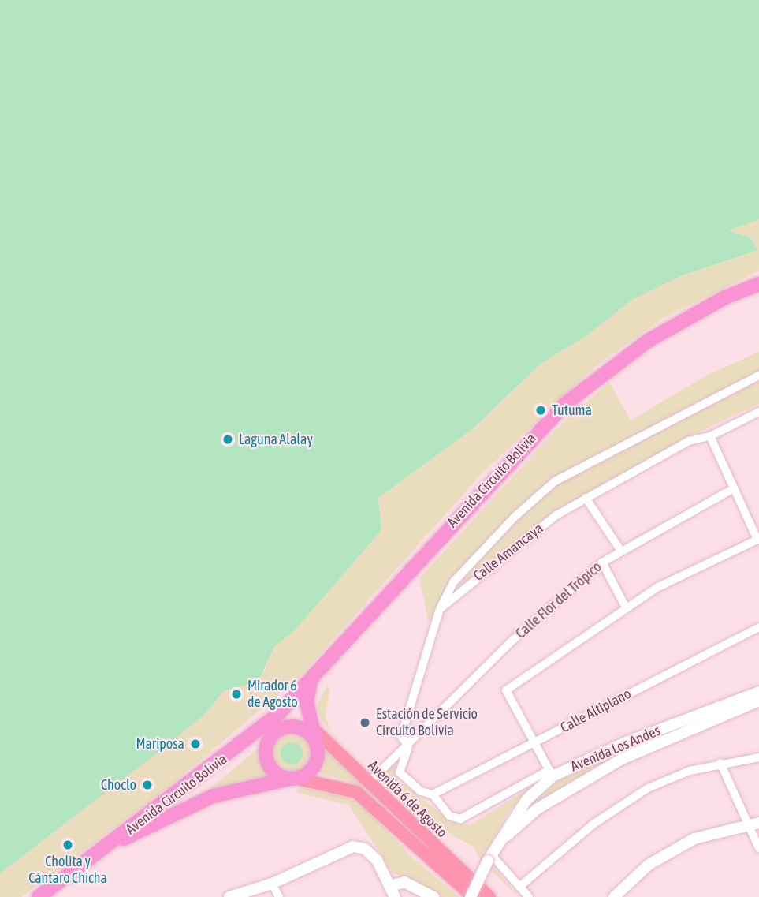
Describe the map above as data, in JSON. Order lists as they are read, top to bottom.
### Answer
{
  "streets": {
    "highway": ["Avenida Circuito Bolivia"],
    "main road": ["Avenida 6 de Agosto"],
    "street": [
      "Calle Amancaya",
      "Calle Flor del Trópico",
      "Calle Altiplano",
      "Avenida Los Andes"
    ]
  },
  "crossings": [
    ["Avenida Circuito Bolivia", "Avenida 6 de Agosto"],
    ["Avenida Los Andes", "Avenida 6 de Agosto"]
  ],
  "places": [
    "Tutuma",
    "Laguna Alalay",
    "Mirador 6 de Agosto",
    "Estación de Servicio Circuito Bolivia",
    "Mariposa",
    "Choclo",
    "Cholita y Cántaro Chicha"
  ]
}
